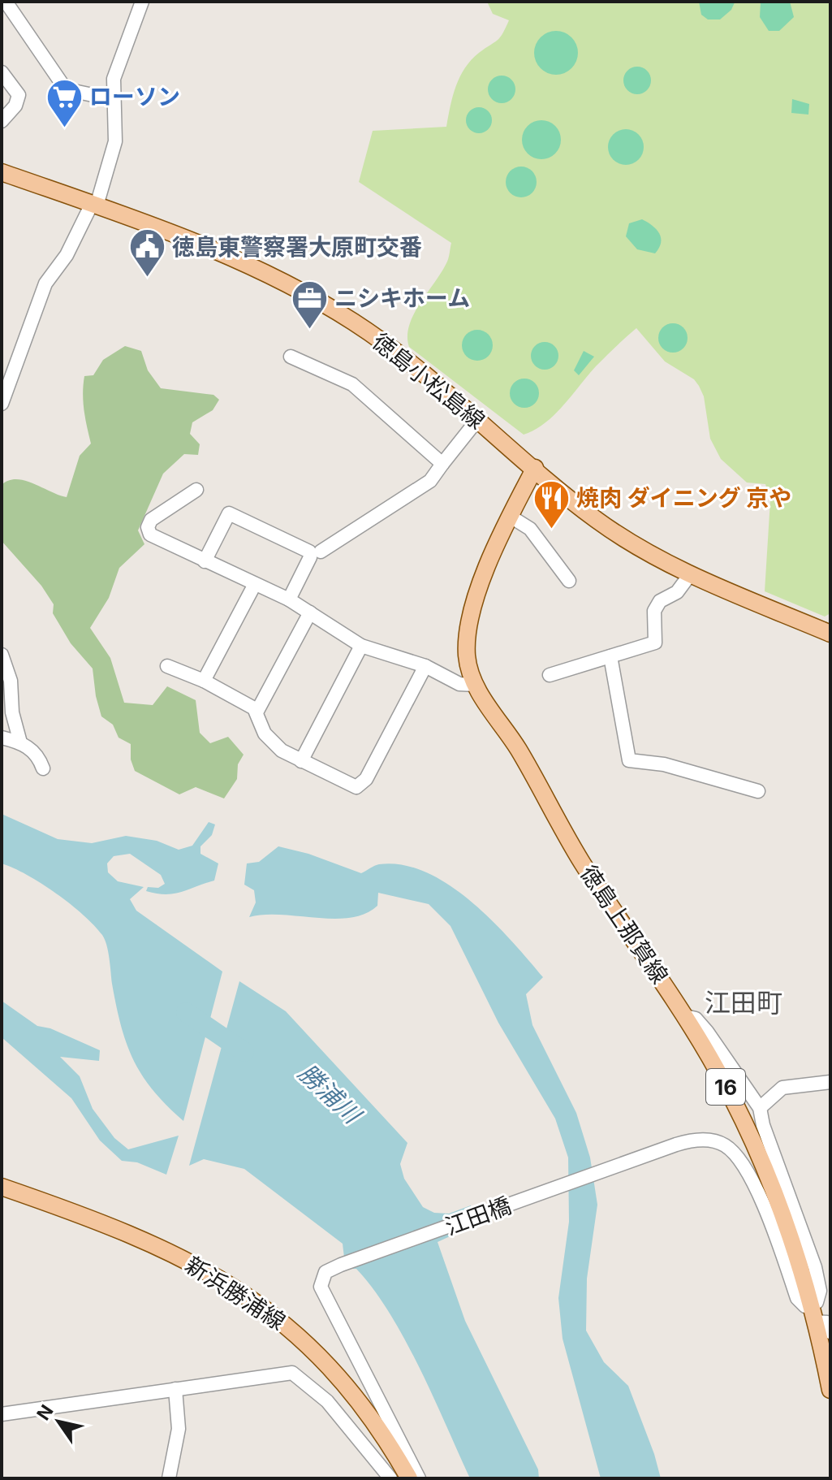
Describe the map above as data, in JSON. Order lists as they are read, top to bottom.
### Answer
{
  "streets": {
    "main road": [
      "徳島小松島線",
      "徳島上那賀線",
      "16",
      "新浜勝浦線"
    ],
    "street": ["江田橋"]
  },
  "crossings": [
    ["徳島小松島線", "徳島上那賀線"],
    ["徳島上那賀線", "江田橋"]
  ],
  "districts": ["江田町"],
  "water": ["勝浦川"],
  "places": {
    "supermarket": ["ローソン"],
    "public building": ["徳島東警察署大原町交番"],
    "office": ["ニシキホーム"],
    "restaurant": ["焼肉 ダイニング 京や"]
  },
  "north": "top left"
}
